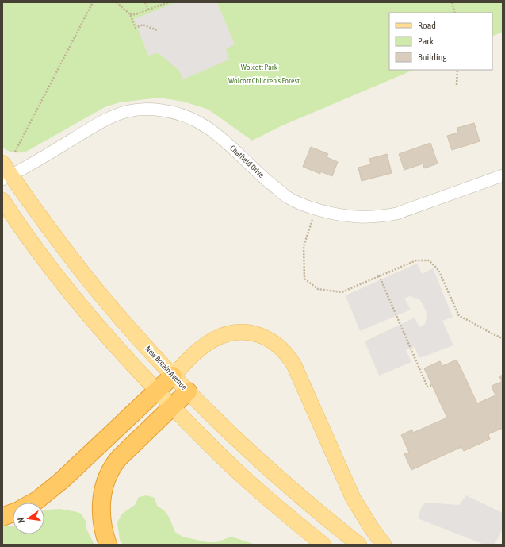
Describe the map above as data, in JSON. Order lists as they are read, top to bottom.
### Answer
{
  "streets": {
    "main road": ["New Britain Avenue"],
    "street": ["Chatfield Drive"]
  },
  "crossings": [
    ["Chatfield Drive", "New Britain Avenue"]
  ],
  "parks": ["Wolcott Park", "Wolcott Children's Forest"],
  "legend": ["Road", "Park", "Building"],
  "north": "left"
}
